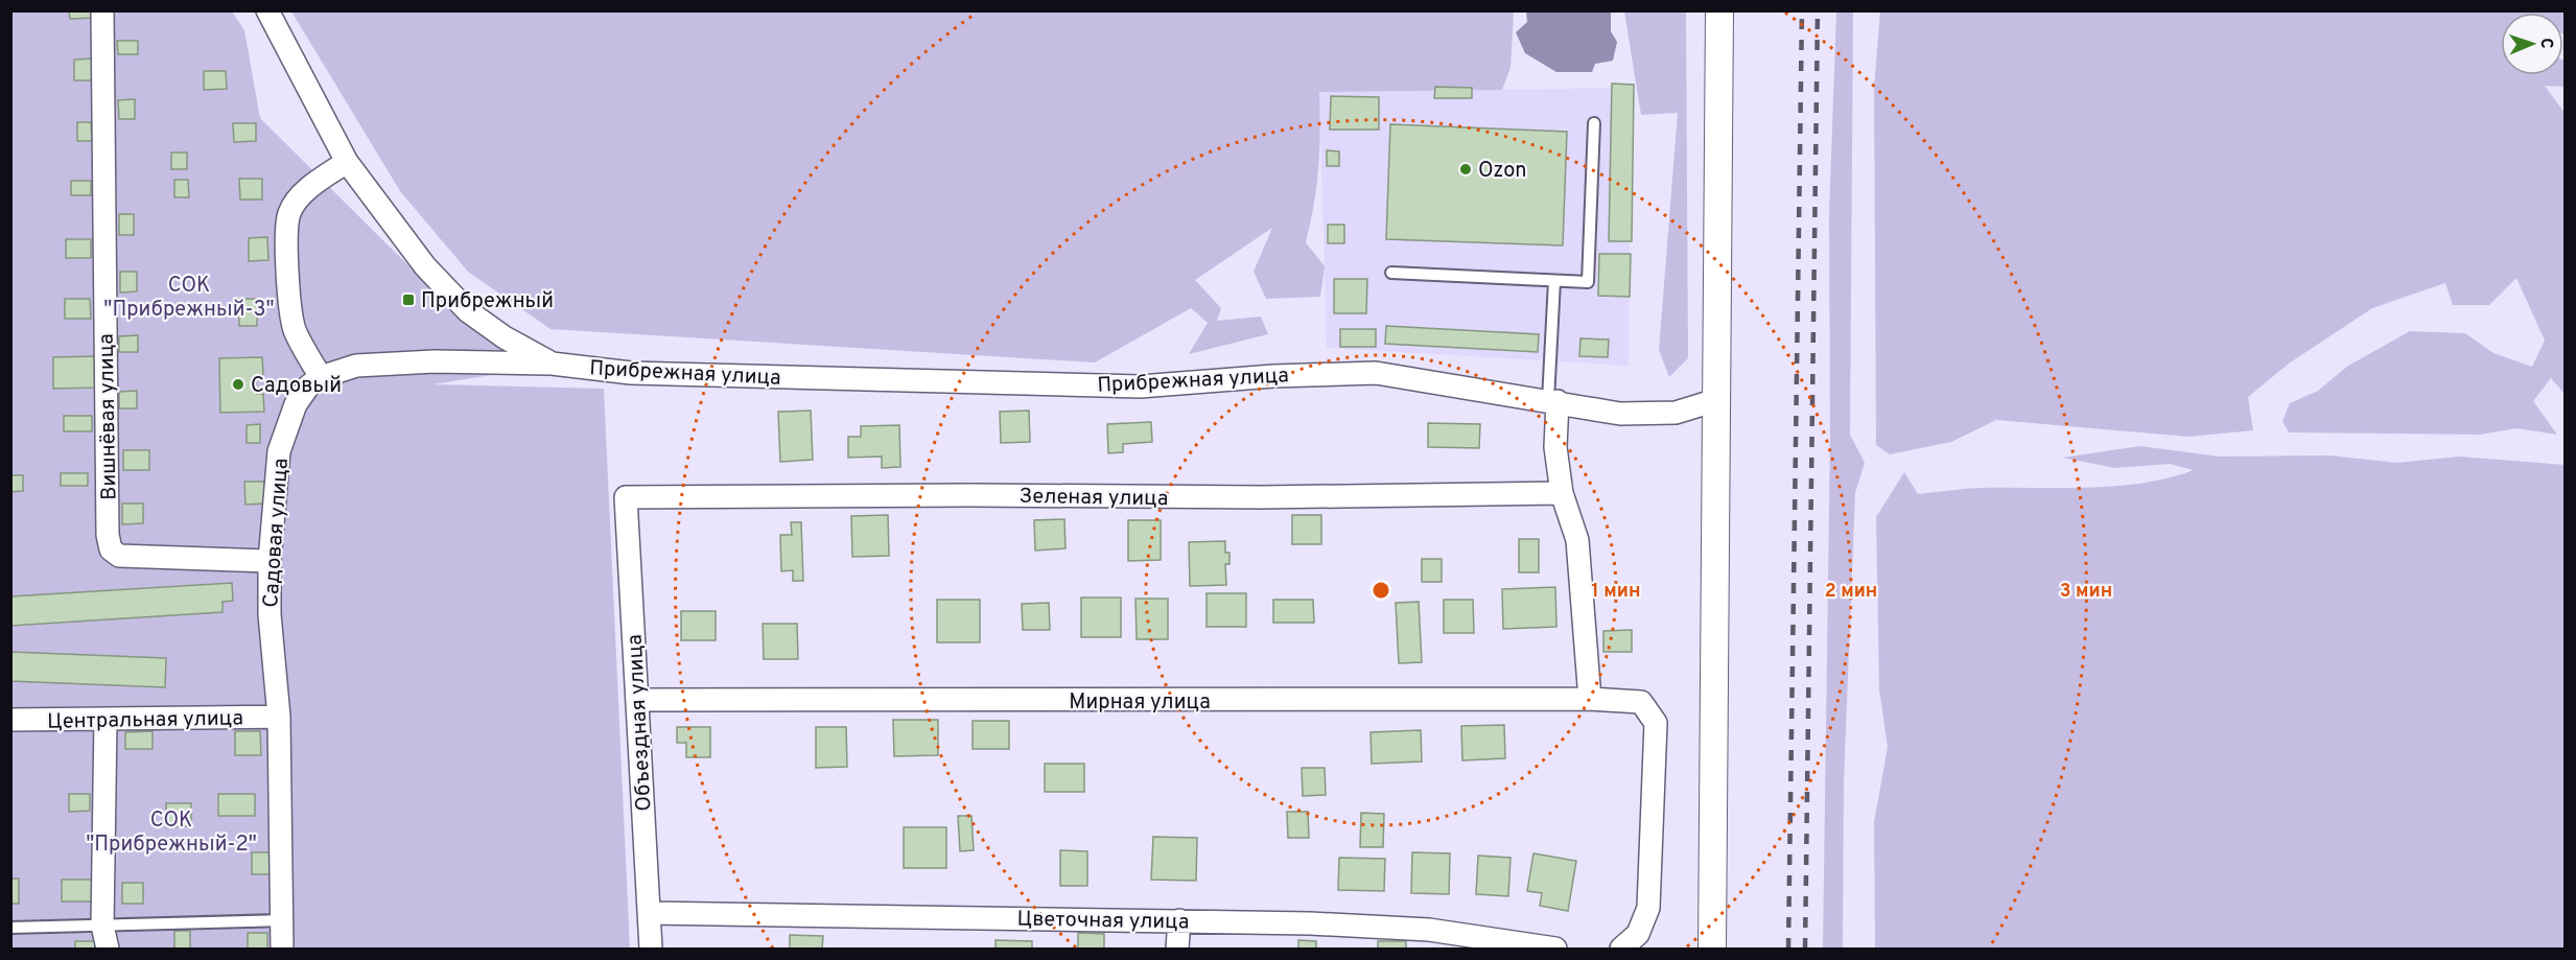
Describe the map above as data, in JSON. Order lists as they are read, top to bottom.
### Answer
{
  "streets": {
    "street": [
      "Прибрежная улица",
      "Вишнёвая улица",
      "Зеленая улица",
      "Садовая улица",
      "Мирная улица",
      "Центральная улица",
      "Объездная улица",
      "Цветочная улица"
    ]
  },
  "crossings": [
    ["Прибрежная улица", "Садовая улица"],
    ["Вишнёвая улица", "Садовая улица"],
    ["Зеленая улица", "Объездная улица"],
    ["Садовая улица", "Центральная улица"],
    ["Мирная улица", "Объездная улица"],
    ["Объездная улица", "Цветочная улица"]
  ],
  "parks": ["СОК \"Прибрежный-3\"", "СОК \"Прибрежный-2\""],
  "places": {
    "other": ["Ozon", "Садовый"],
    "transit": ["Прибрежный"]
  },
  "north": "right",
  "rings": ["1 мин", "2 мин", "3 мин"]
}
